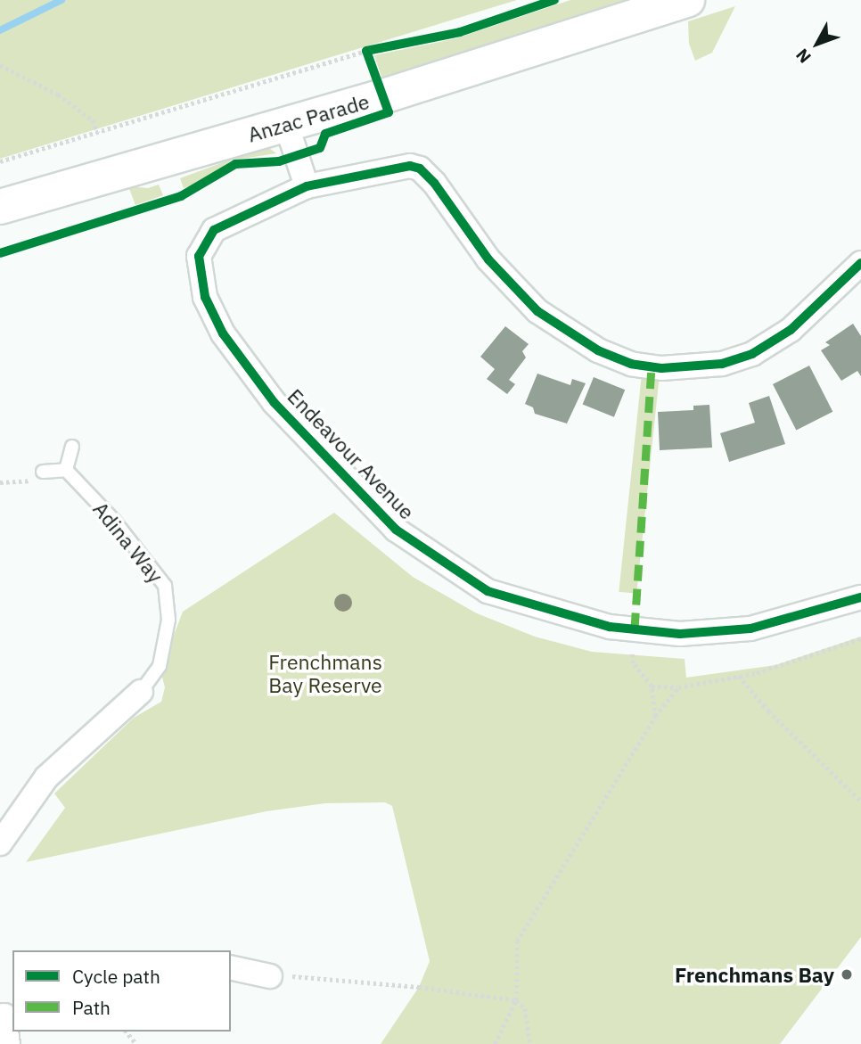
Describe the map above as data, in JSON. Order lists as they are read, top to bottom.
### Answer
{
  "streets": {
    "main road": ["Anzac Parade"],
    "street": ["Endeavour Avenue"],
    "lane": ["Adina Way"]
  },
  "parks": ["Frenchmans Bay Reserve"],
  "places": ["Frenchmans Bay"],
  "legend": ["Cycle path", "Path"],
  "north": "bottom left"
}
